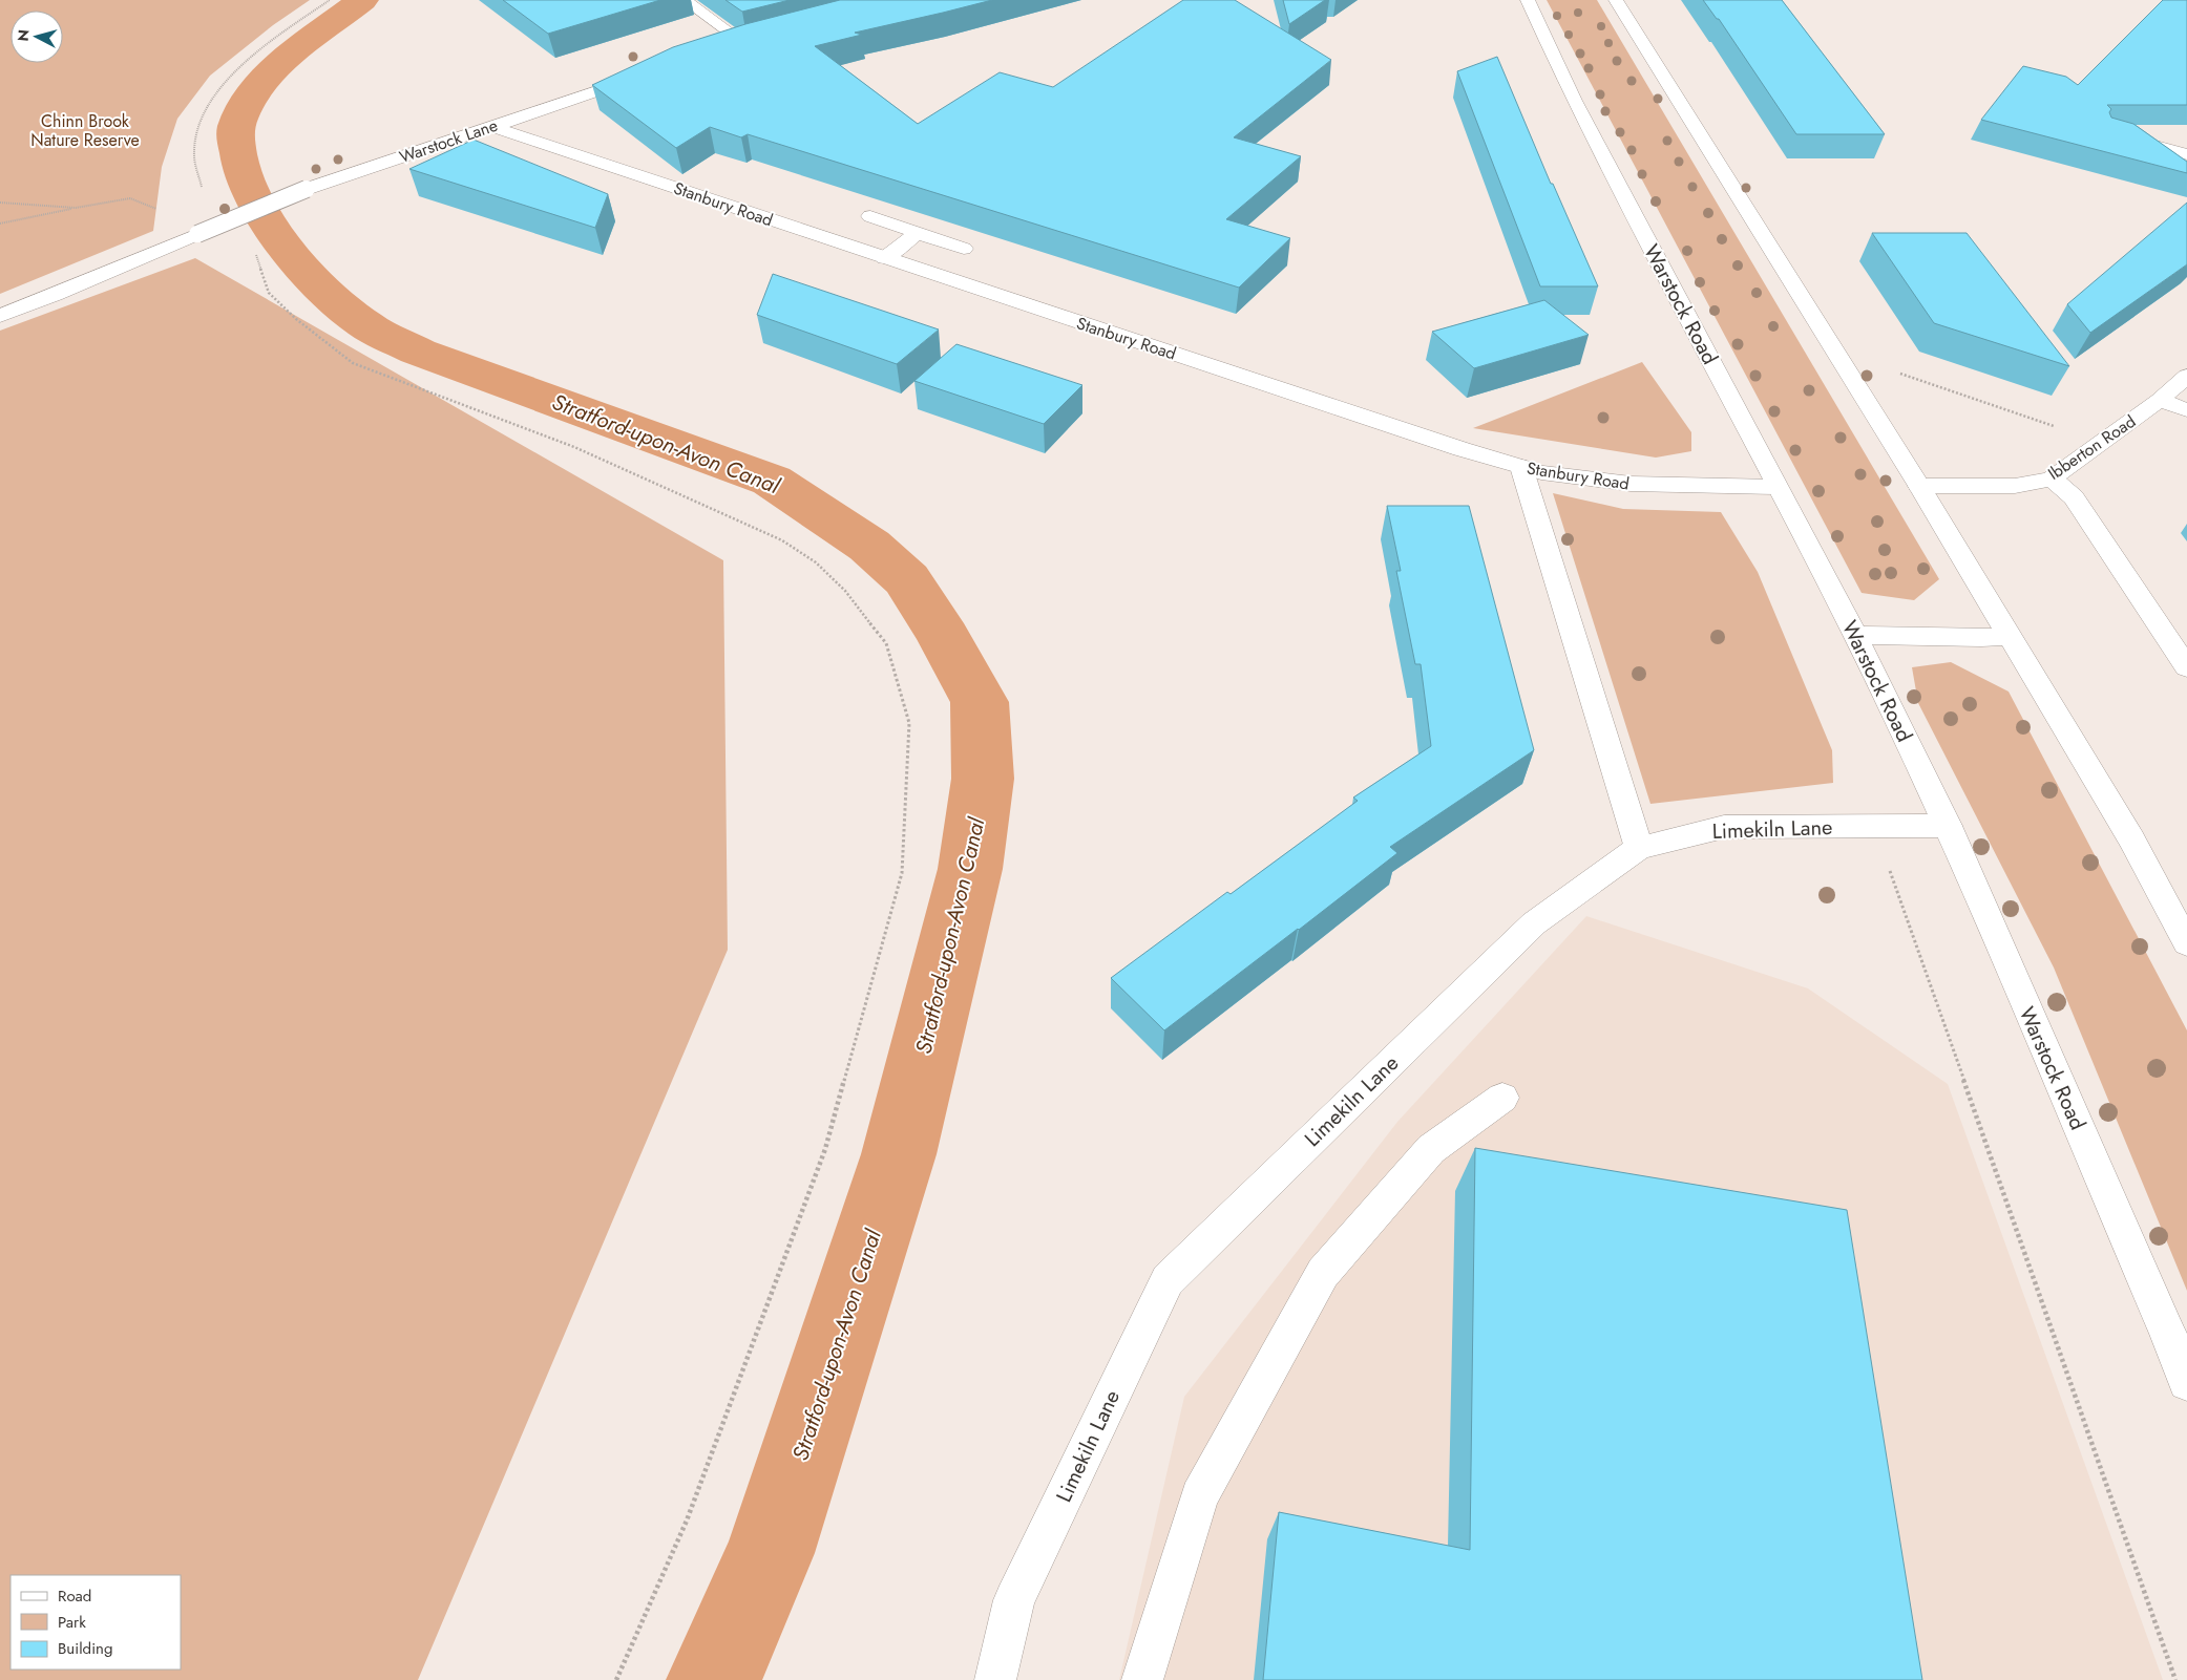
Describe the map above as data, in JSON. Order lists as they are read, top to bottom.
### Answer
{
  "streets": {
    "street": [
      "Warstock Lane",
      "Stanbury Road",
      "Warstock Road",
      "Ibberton Road",
      "Limekiln Lane"
    ]
  },
  "crossings": [
    ["Warstock Lane", "Stanbury Road"],
    ["Stanbury Road", "Warstock Road"],
    ["Warstock Road", "Limekiln Lane"]
  ],
  "water": ["Stratford-upon-Avon Canal"],
  "parks": ["Chinn Brook Nature Reserve"],
  "legend": ["Road", "Park", "Building"],
  "north": "left"
}
